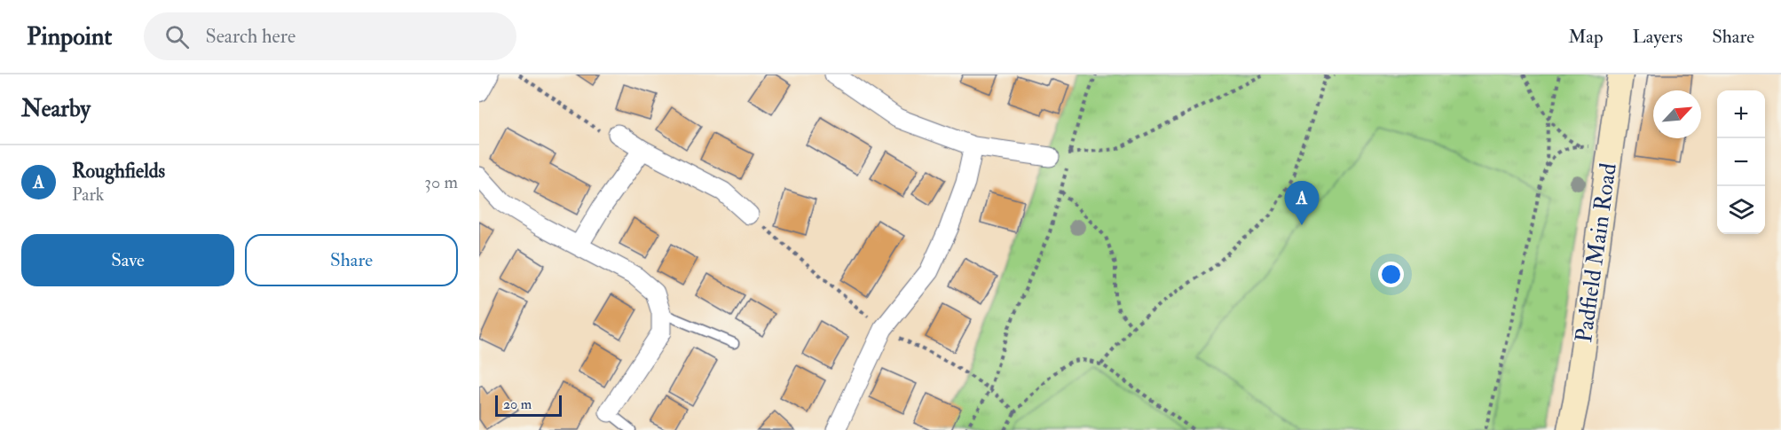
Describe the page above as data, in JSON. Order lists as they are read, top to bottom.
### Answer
{
  "streets": {
    "street": ["Padfield Main Road"]
  },
  "scale_bar": "20 m",
  "north": "top right",
  "page": {
    "header": "Pinpoint",
    "search": "Search here",
    "nav": ["Map", "Layers", "Share"],
    "heading": "Nearby",
    "map_buttons": ["+", "−"],
    "list": [
      {
        "mark": "A",
        "name": "Roughfields",
        "note": "Park",
        "value": "30 m"
      }
    ],
    "pins": "A",
    "buttons": ["Save", "Share"],
    "scale": "20 m"
  }
}
